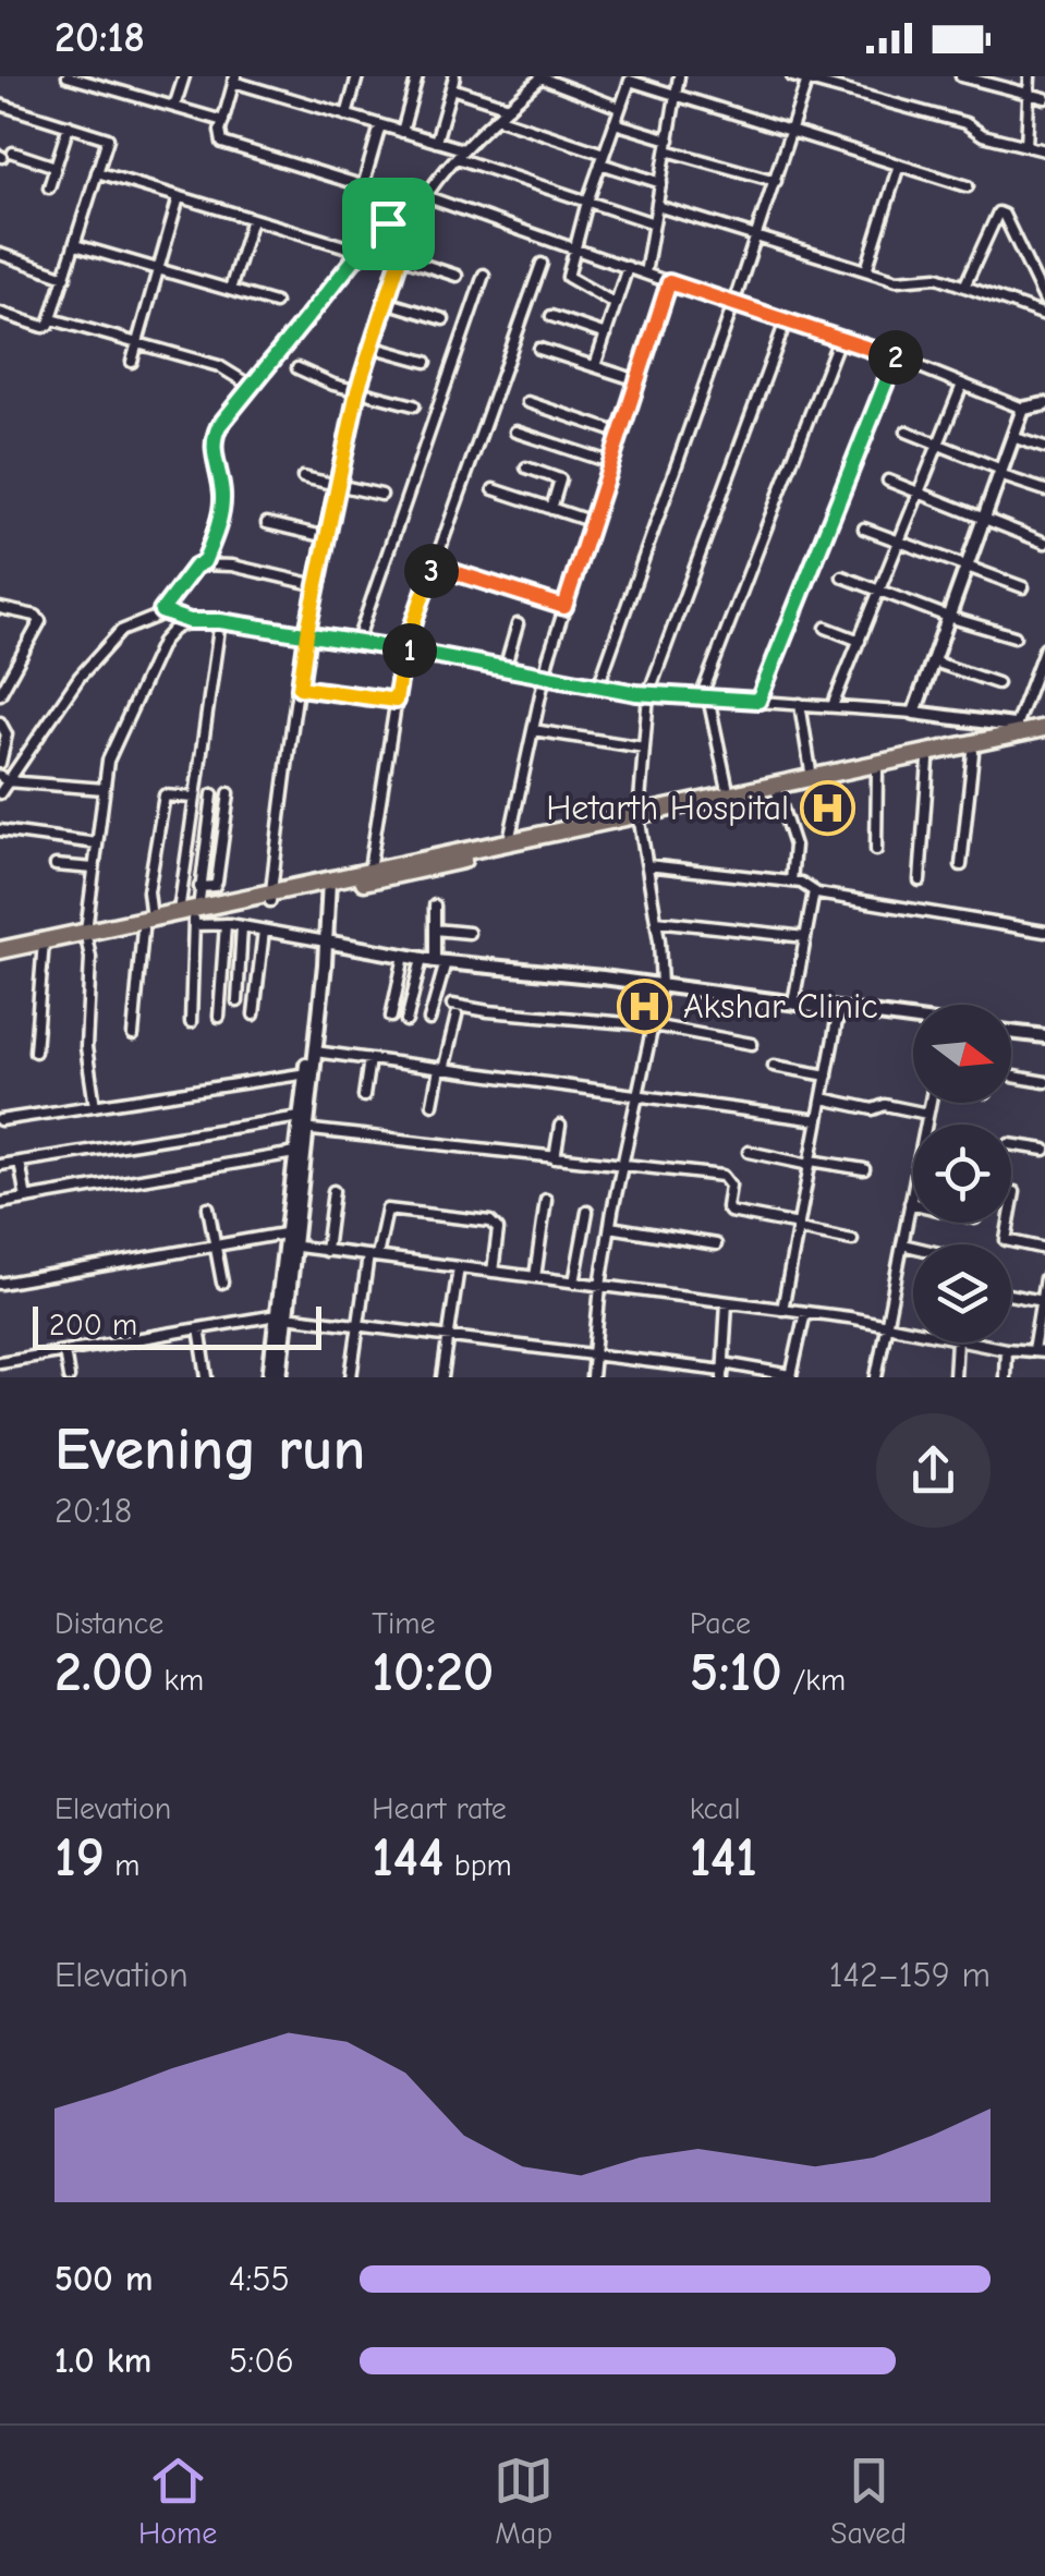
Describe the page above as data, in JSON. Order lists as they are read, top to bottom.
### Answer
{
  "places": {
    "hospital": ["Hetarth Hospital", "Akshar Clinic"]
  },
  "scale_bar": "200 m",
  "north": "right",
  "page": {
    "status": "20:18",
    "pins": ["2", "3", "1"],
    "scale": "200 m",
    "heading": ["Evening run", "20:18"],
    "stats": [
      ["Distance", "2.00 km"],
      ["Time", "10:20"],
      ["Pace", "5:10 /km"],
      ["Elevation", "19 m"],
      ["Heart rate", "144 bpm"],
      ["kcal", "141"]
    ],
    "chart": ["Elevation", "142–159 m"],
    "list": [
      {
        "name": "500 m",
        "note": "4:55"
      },
      {
        "name": "1.0 km",
        "note": "5:06"
      }
    ],
    "tabs": ["Home", "Map", "Saved"]
  }
}
